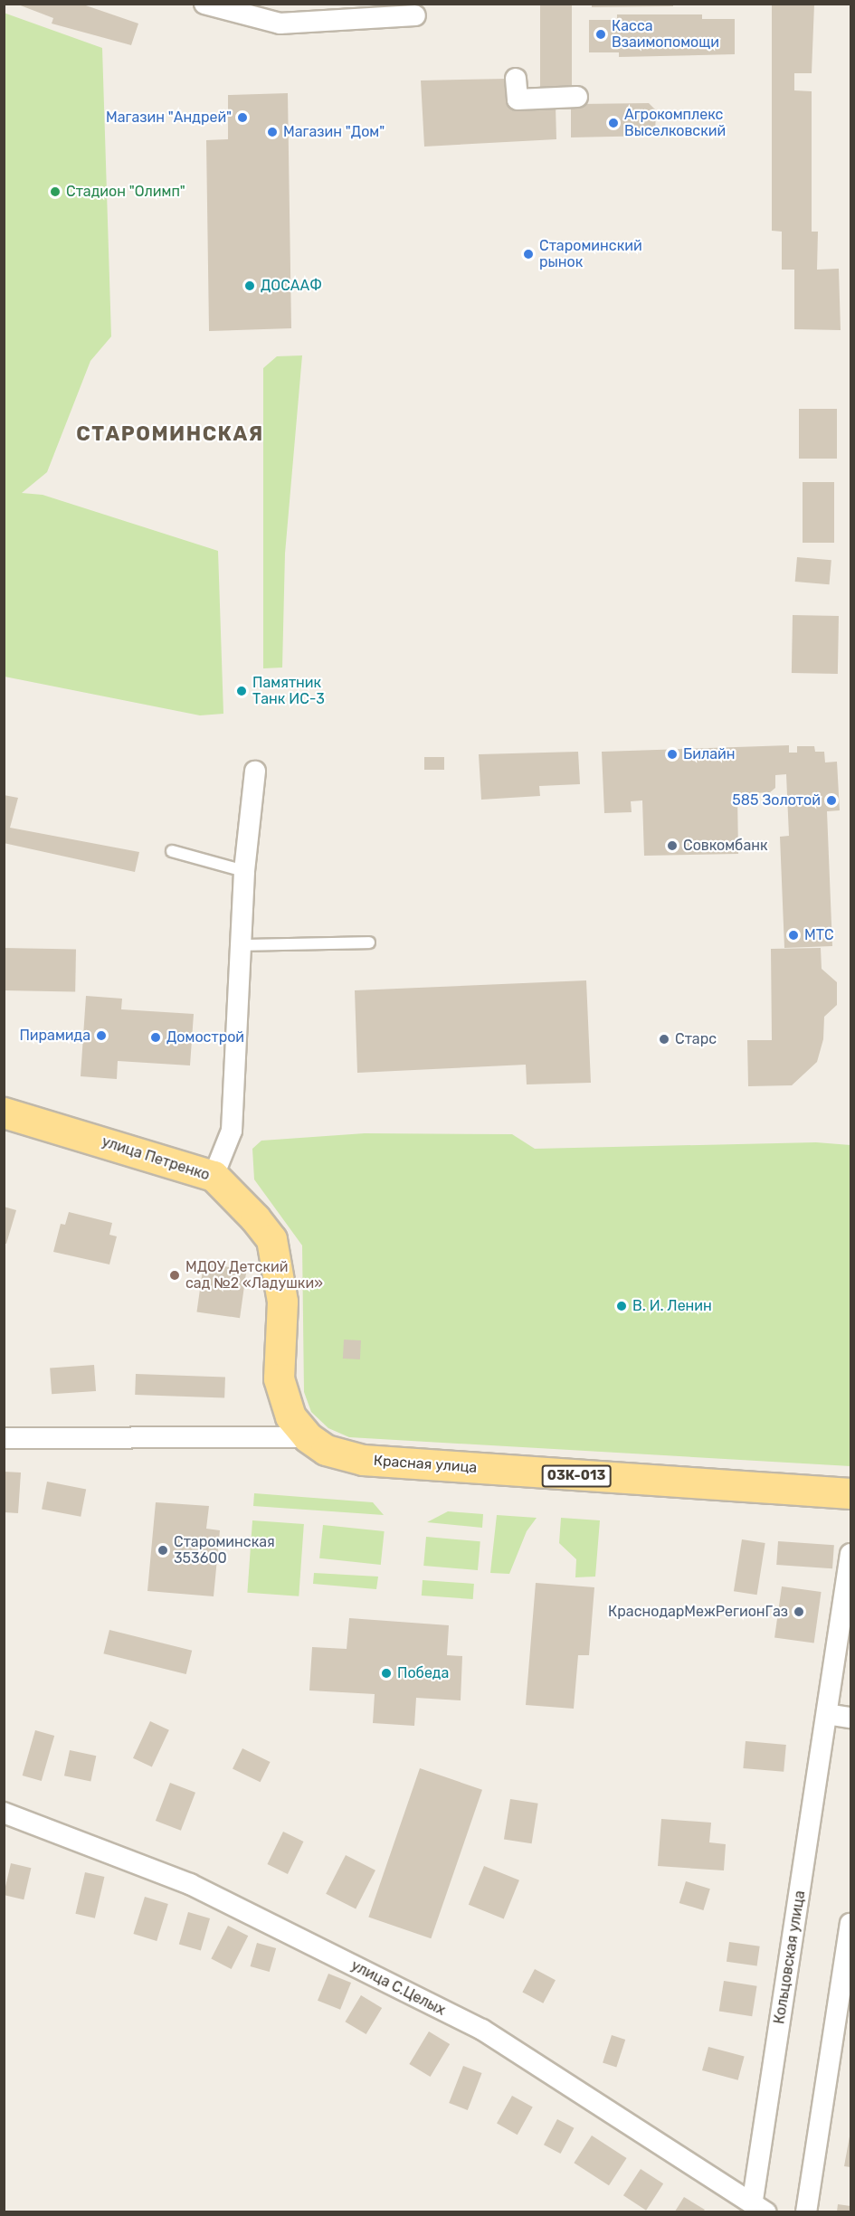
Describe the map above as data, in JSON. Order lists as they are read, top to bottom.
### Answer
{
  "streets": {
    "main road": ["улица Петренко", "Красная улица", "03К-013"],
    "street": ["Кольцовская улица", "улица С.Целых"]
  },
  "crossings": [
    ["улица Петренко", "Красная улица"],
    ["Кольцовская улица", "улица С.Целых"]
  ],
  "districts": ["СТАРОМИНСКАЯ"],
  "places": [
    "Касса Взаимопомощи",
    "Магазин \"Андрей\"",
    "Агрокомплекс Выселковский",
    "Магазин \"Дом\"",
    "Стадион \"Олимп\"",
    "Староминский рынок",
    "ДОСААФ",
    "Памятник Танк ИС-3",
    "Билайн",
    "585 Золотой",
    "Совкомбанк",
    "МТС",
    "Пирамида",
    "Домострой",
    "Старс",
    "МДОУ Детский сад №2 «Ладушки»",
    "В. И. Ленин",
    "Староминская 353600",
    "КраснодарМежРегионГаз",
    "Победа"
  ]
}
